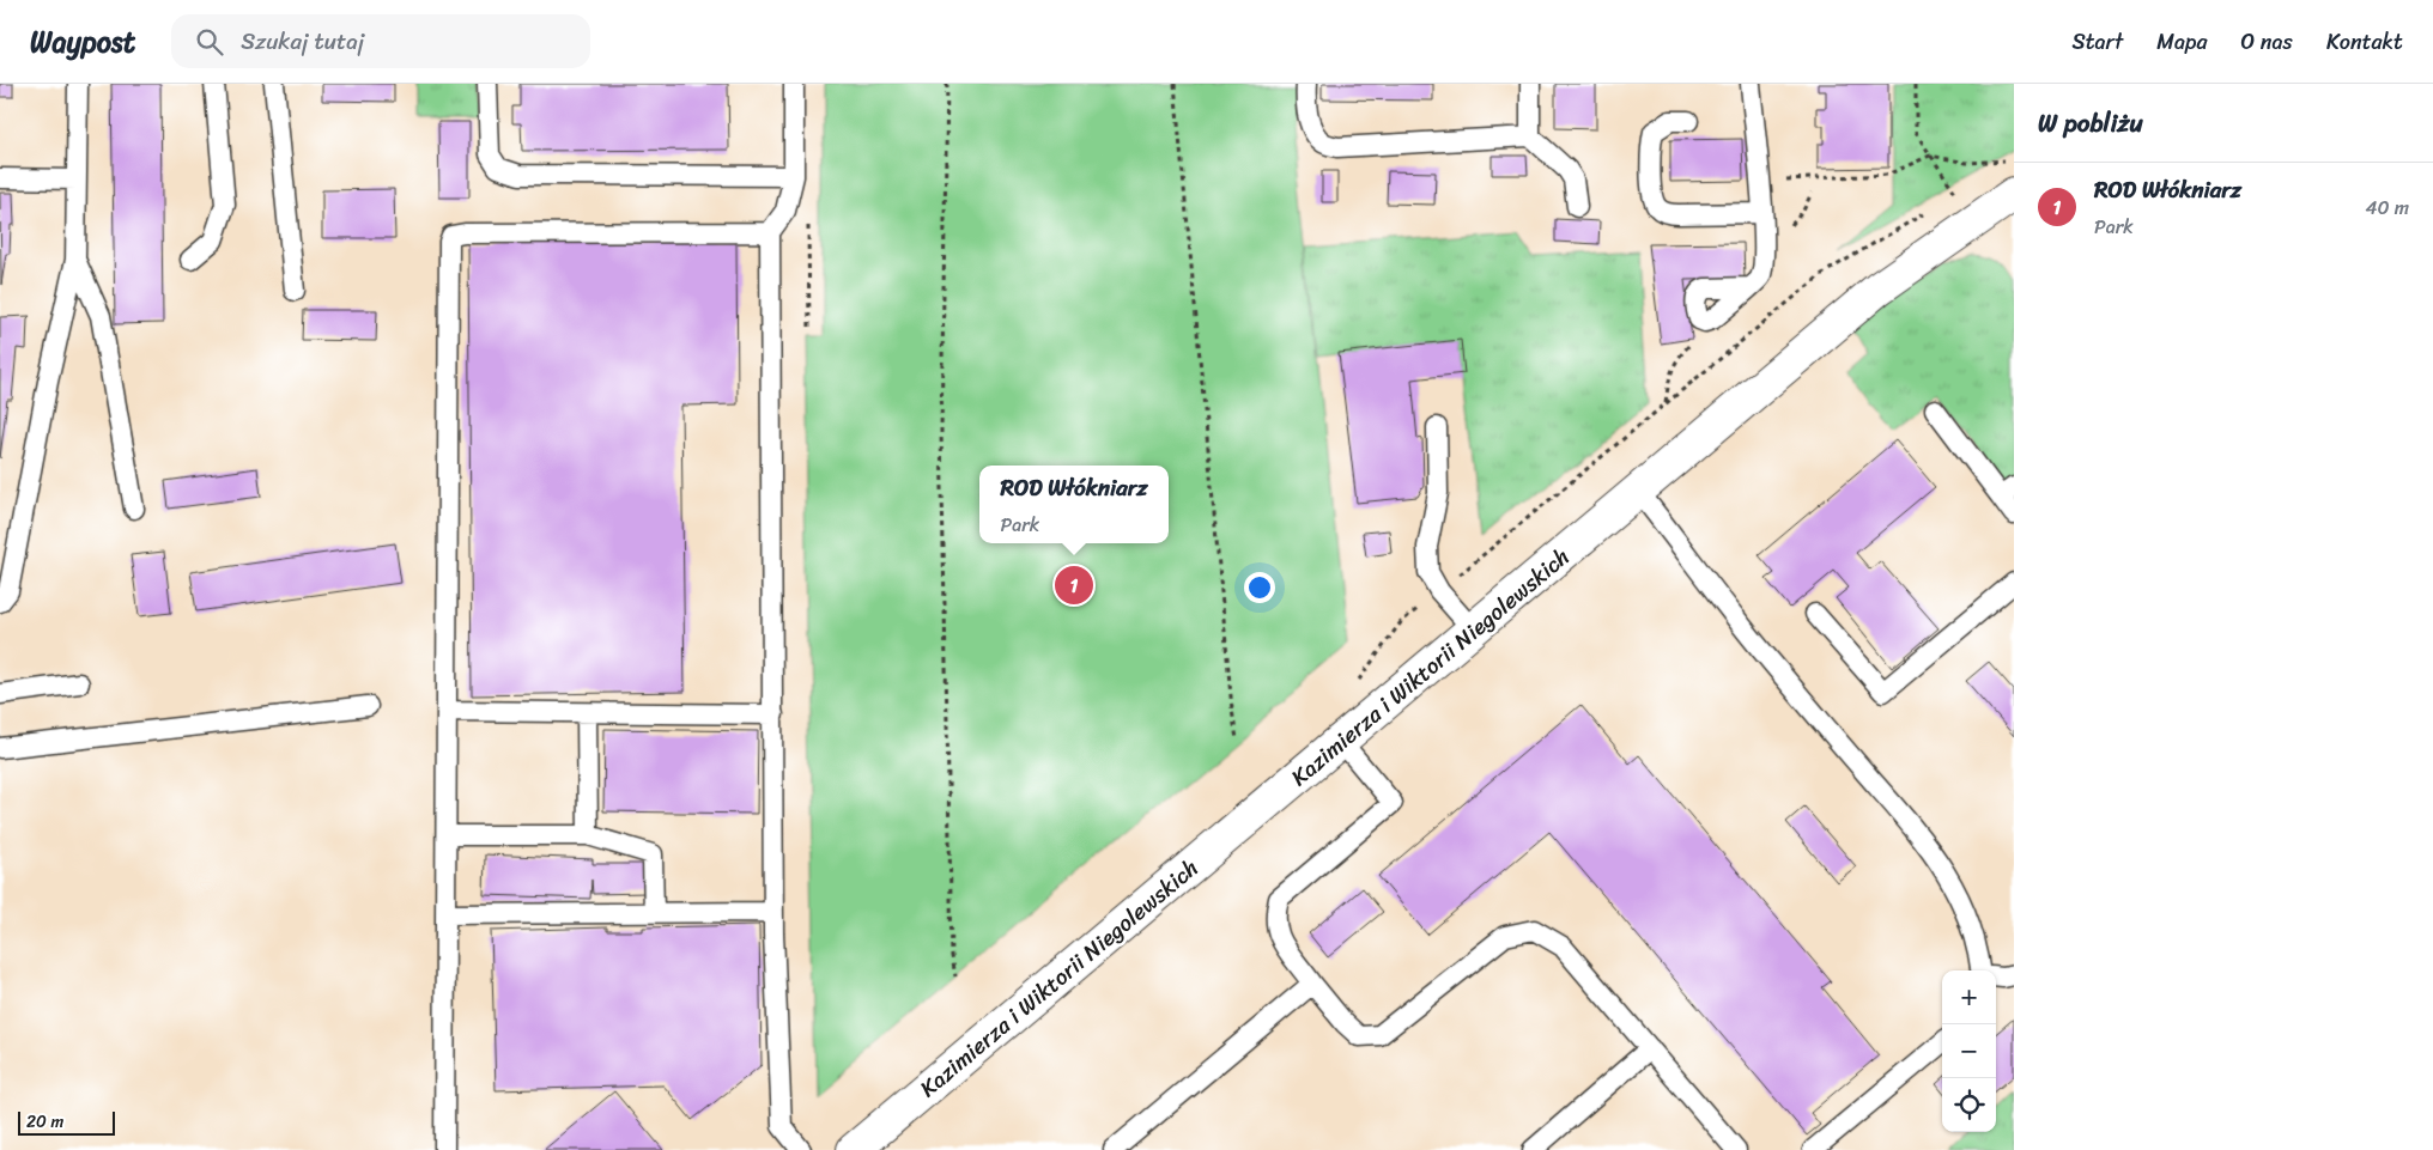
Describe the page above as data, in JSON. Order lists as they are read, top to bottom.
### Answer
{
  "streets": {
    "street": ["Kazimierza i Wiktorii Niegolewskich"]
  },
  "scale_bar": "20 m",
  "page": {
    "header": "Waypost",
    "search": "Szukaj tutaj",
    "nav": [
      "Start",
      "Mapa",
      "O nas",
      "Kontakt"
    ],
    "heading": "W pobliżu",
    "list": [
      {
        "mark": "1",
        "name": "ROD Włókniarz",
        "note": "Park",
        "value": "40 m"
      }
    ],
    "popup": ["ROD Włókniarz", "Park"],
    "pins": "1",
    "map_buttons": ["+", "−"],
    "scale": "20 m"
  }
}
